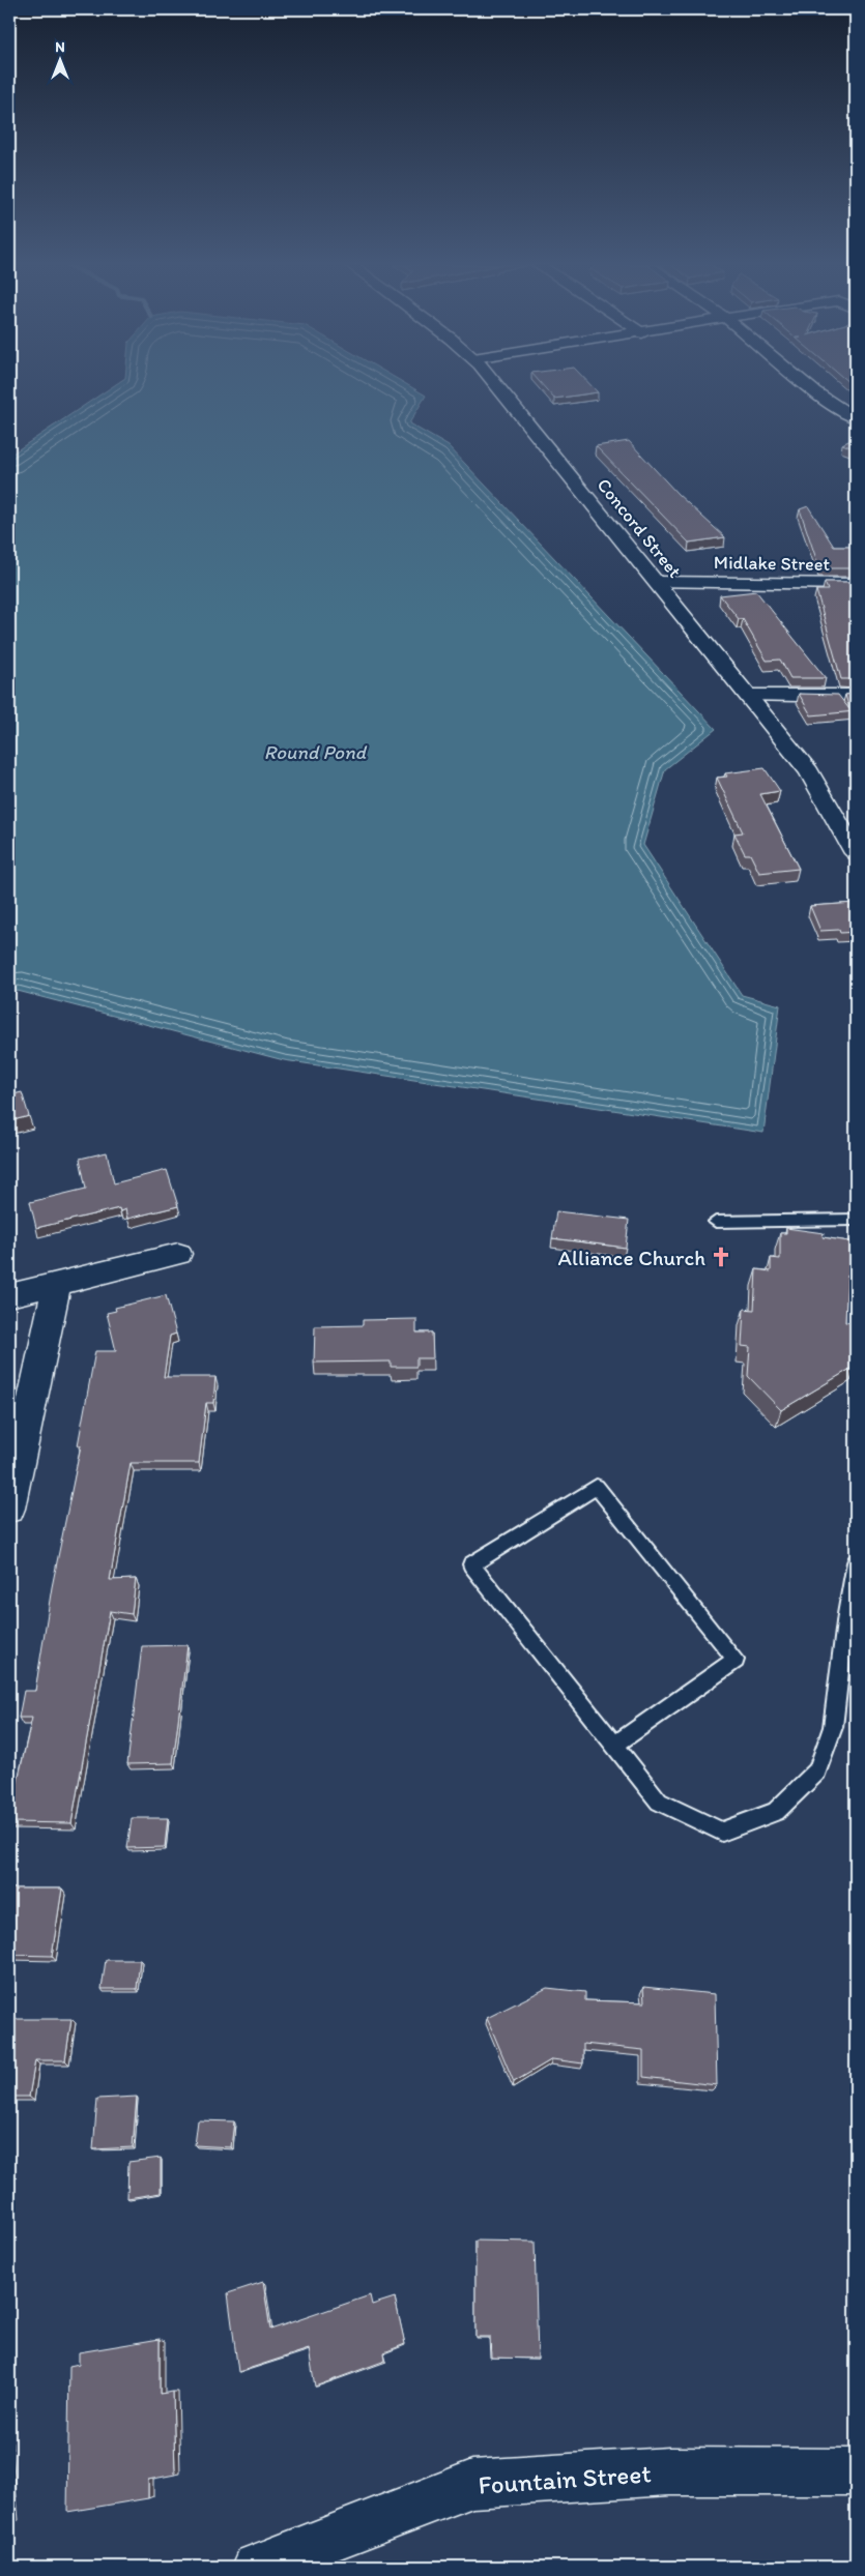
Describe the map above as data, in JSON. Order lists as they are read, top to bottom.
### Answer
{
  "streets": {
    "street": ["Concord Street", "Midlake Street", "Fountain Street"]
  },
  "crossings": [
    ["Concord Street", "Midlake Street"]
  ],
  "water": ["Round Pond"],
  "places": {
    "church": ["Alliance Church"]
  },
  "north": "top"
}
